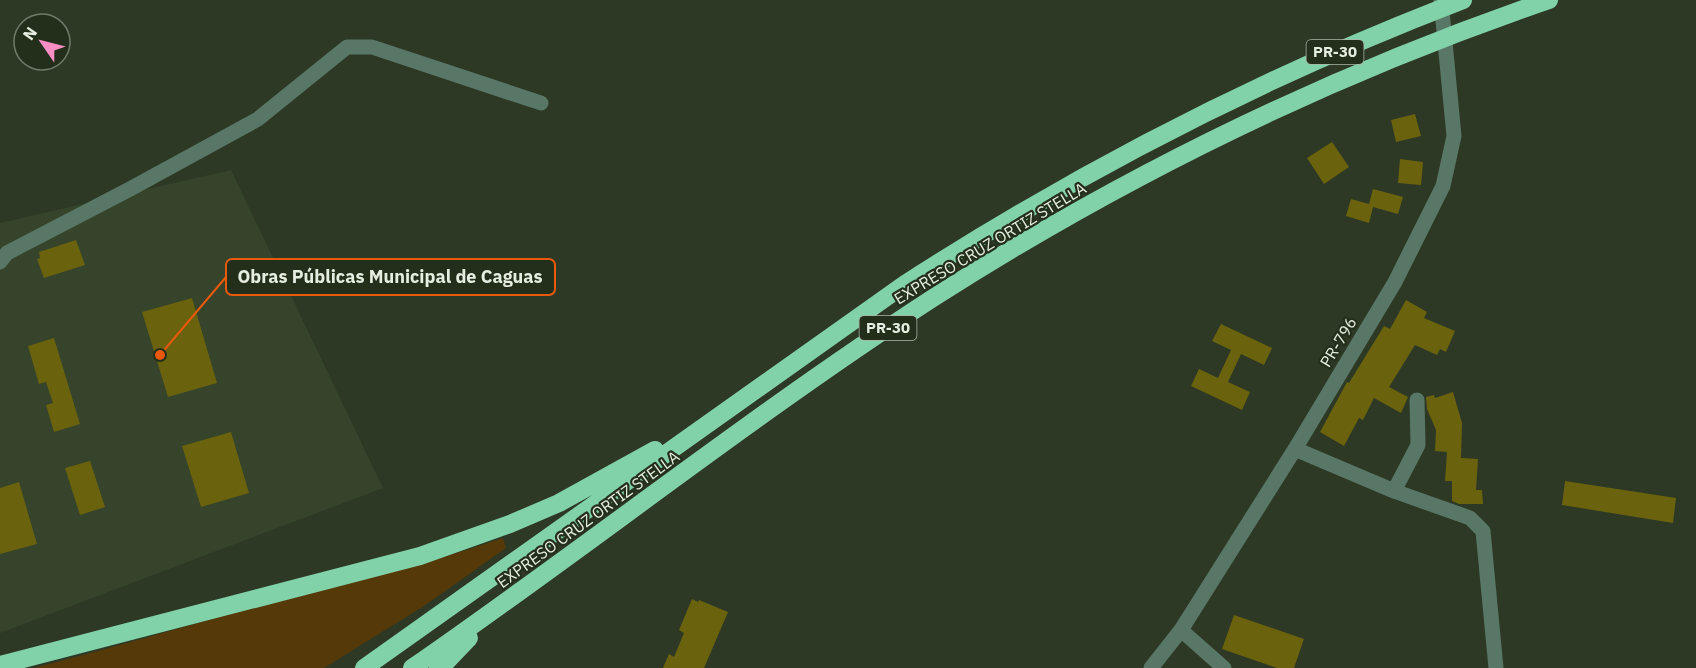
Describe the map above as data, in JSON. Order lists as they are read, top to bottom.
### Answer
{
  "streets": {
    "highway": ["PR-30", "EXPRESO CRUZ ORTIZ STELLA"],
    "street": ["PR-796"]
  },
  "places": ["Obras Públicas Municipal de Caguas"],
  "north": "top left"
}
